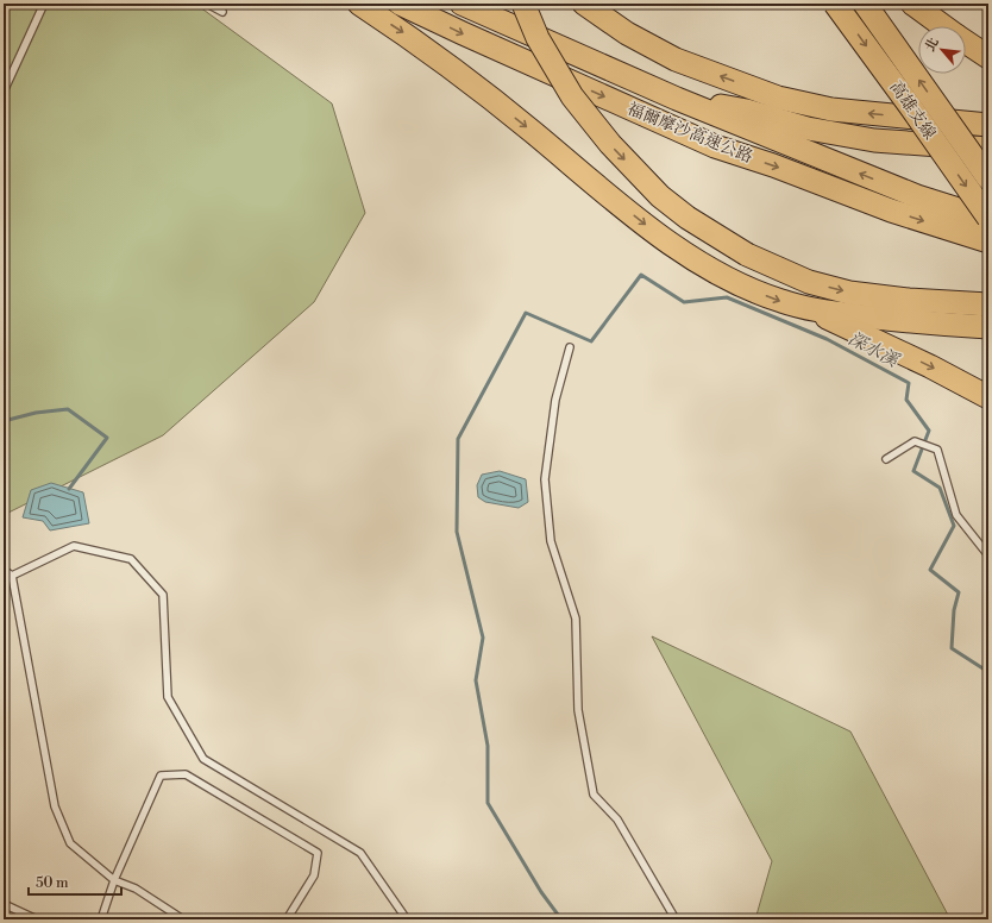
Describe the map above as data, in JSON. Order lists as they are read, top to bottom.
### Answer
{
  "streets": {
    "highway": ["高雄支線", "福爾摩沙高速公路"]
  },
  "crossings": [
    ["高雄支線", "福爾摩沙高速公路"]
  ],
  "water": ["深水溪"],
  "scale_bar": "50 m",
  "north": "top left"
}
